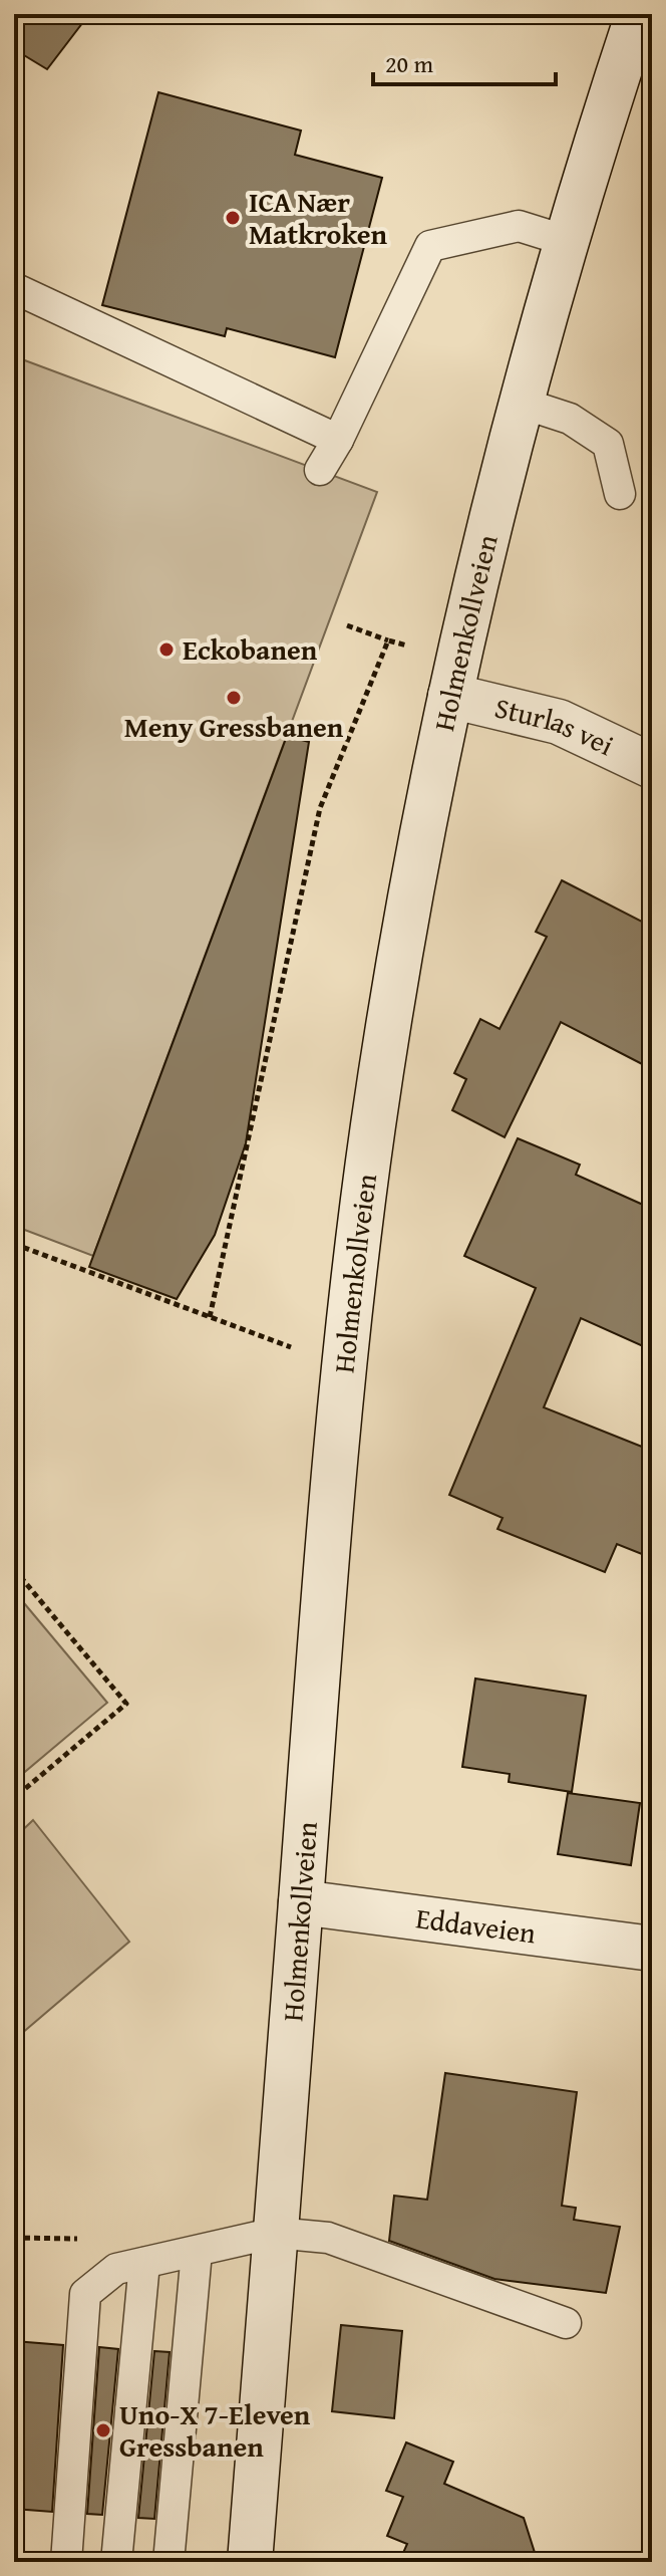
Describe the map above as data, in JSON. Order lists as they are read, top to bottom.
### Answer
{
  "streets": {
    "main road": ["Holmenkollveien", "Sturlas vei", "Eddaveien"]
  },
  "crossings": [
    ["Holmenkollveien", "Sturlas vei"],
    ["Holmenkollveien", "Eddaveien"]
  ],
  "places": [
    "ICA Nær Matkroken",
    "Eckobanen",
    "Meny Gressbanen",
    "Uno-X 7-Eleven Gressbanen"
  ],
  "scale_bar": "20 m"
}
